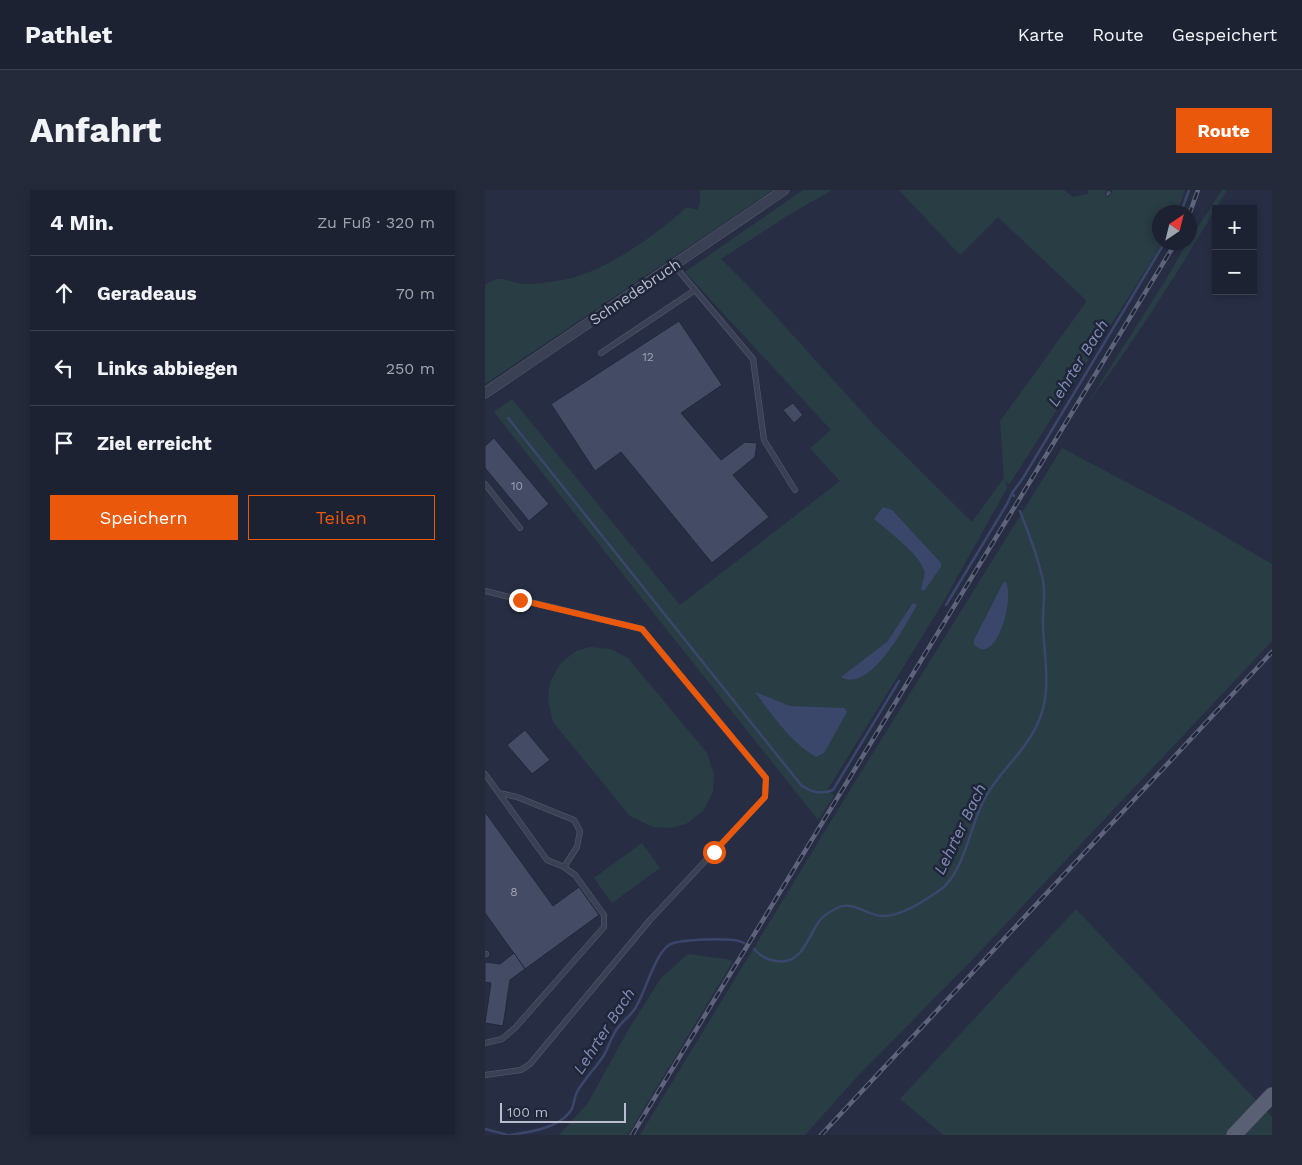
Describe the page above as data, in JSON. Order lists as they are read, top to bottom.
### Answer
{
  "streets": {
    "street": ["Schnedebruch"]
  },
  "water": ["Lehrter Bach"],
  "house_numbers": ["12", "10", "8"],
  "scale_bar": "100 m",
  "north": "top right",
  "page": {
    "header": "Pathlet",
    "nav": ["Karte", "Route", "Gespeichert"],
    "buttons": [
      "Route",
      ["Speichern", "Teilen"]
    ],
    "title": "Anfahrt",
    "heading": ["4 Min.", "Zu Fuß · 320 m"],
    "map_buttons": ["+", "−"],
    "list": [
      ["Geradeaus", "70 m"],
      ["Links abbiegen", "250 m"],
      "Ziel erreicht"
    ],
    "scale": "100 m"
  }
}
